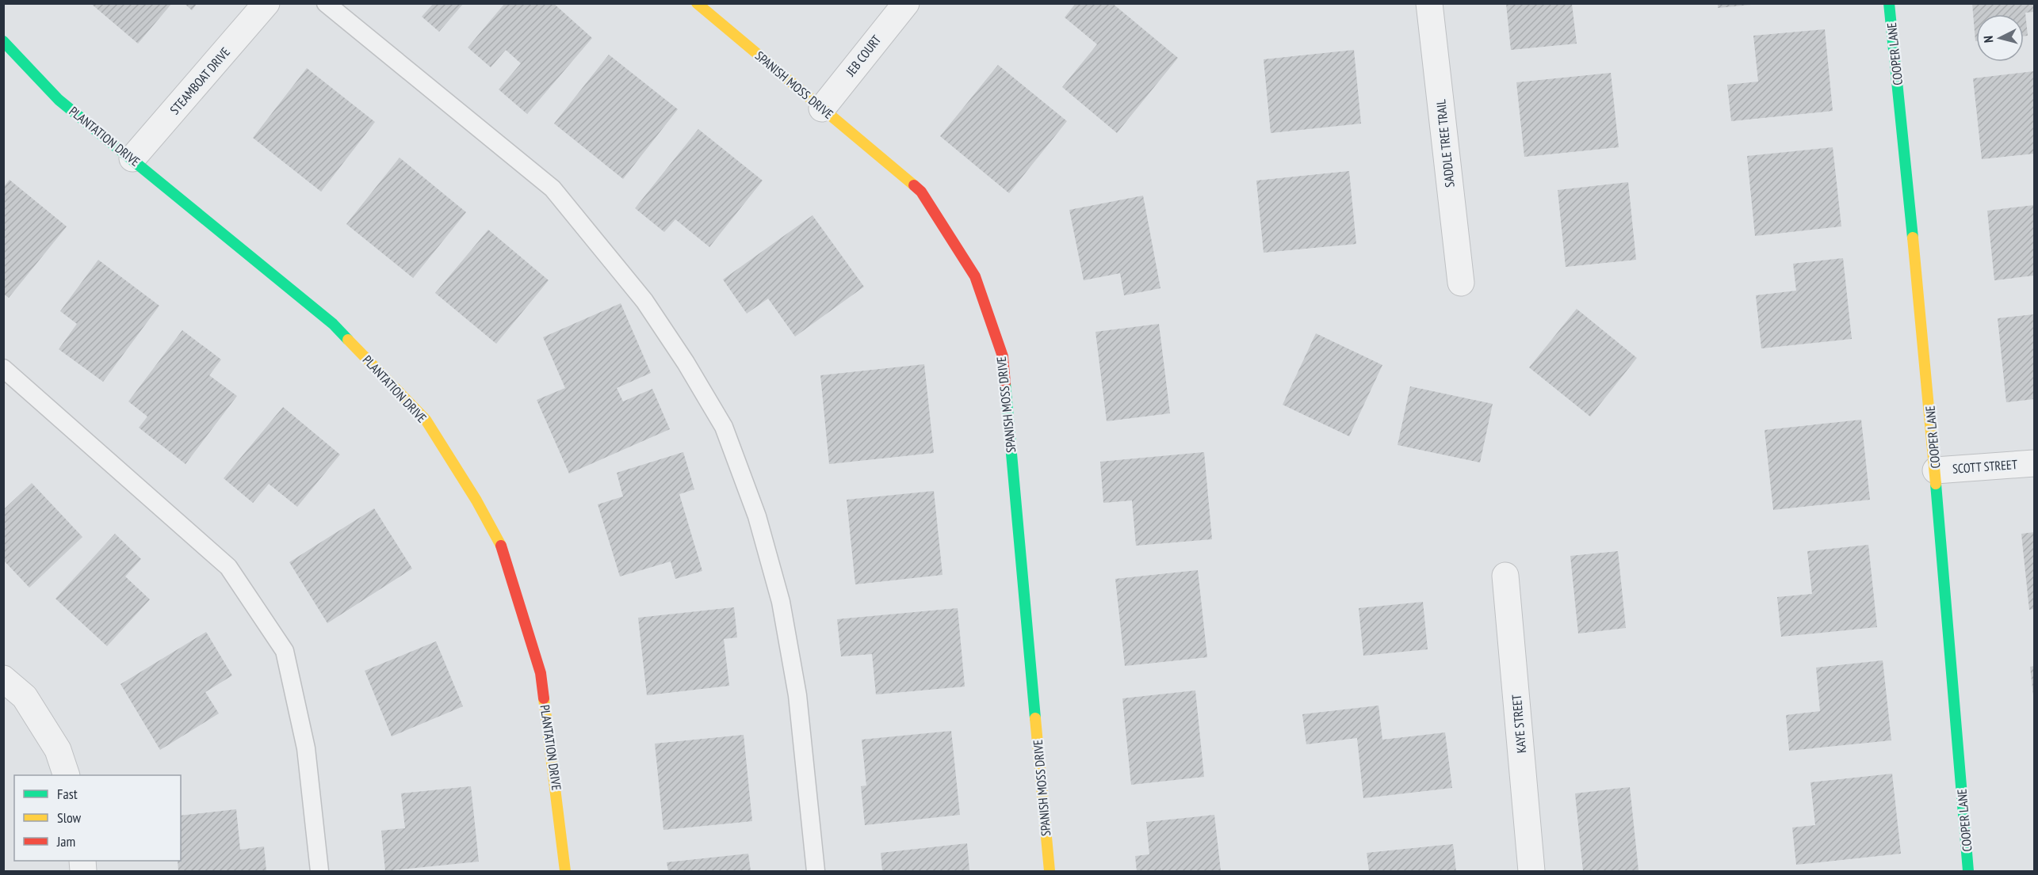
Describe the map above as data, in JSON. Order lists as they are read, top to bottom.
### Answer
{
  "streets": {
    "street": [
      "COOPER LANE",
      "JEB COURT",
      "STEAMBOAT DRIVE",
      "SPANISH MOSS DRIVE",
      "PLANTATION DRIVE",
      "SADDLE TREE TRAIL",
      "SCOTT STREET",
      "KAYE STREET"
    ]
  },
  "crossings": [
    ["COOPER LANE", "SCOTT STREET"],
    ["JEB COURT", "SPANISH MOSS DRIVE"],
    ["STEAMBOAT DRIVE", "PLANTATION DRIVE"]
  ],
  "legend": ["Fast", "Slow", "Jam"],
  "north": "left"
}
